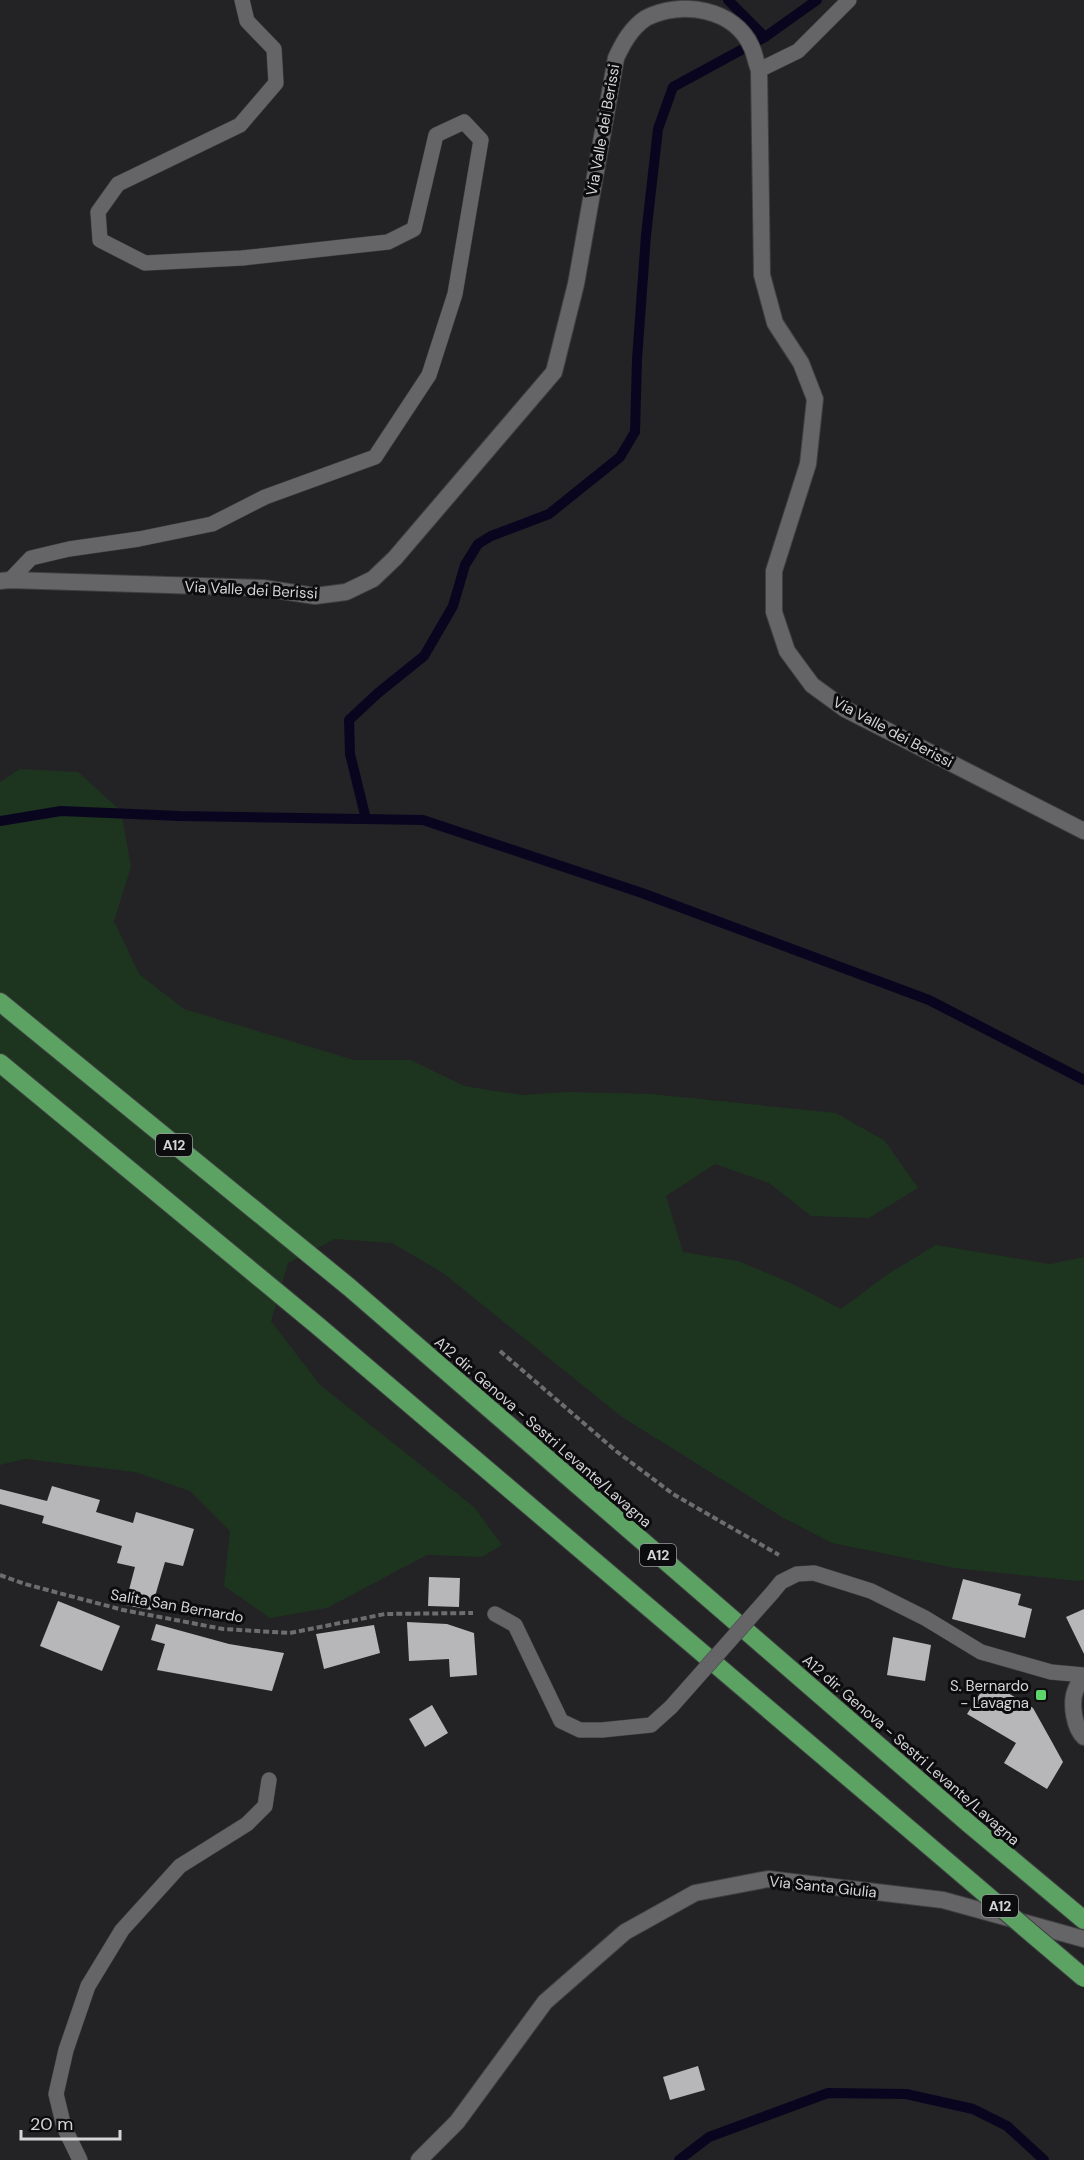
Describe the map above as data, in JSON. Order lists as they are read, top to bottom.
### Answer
{
  "streets": {
    "highway": ["A12", "A12 dir. Genova - Sestri Levante/Lavagna"],
    "street": ["Via Valle dei Berissi", "Via Santa Giulia"],
    "path": ["Salita San Bernardo"]
  },
  "places": {
    "transit": ["S. Bernardo - Lavagna"]
  },
  "scale_bar": "20 m"
}
